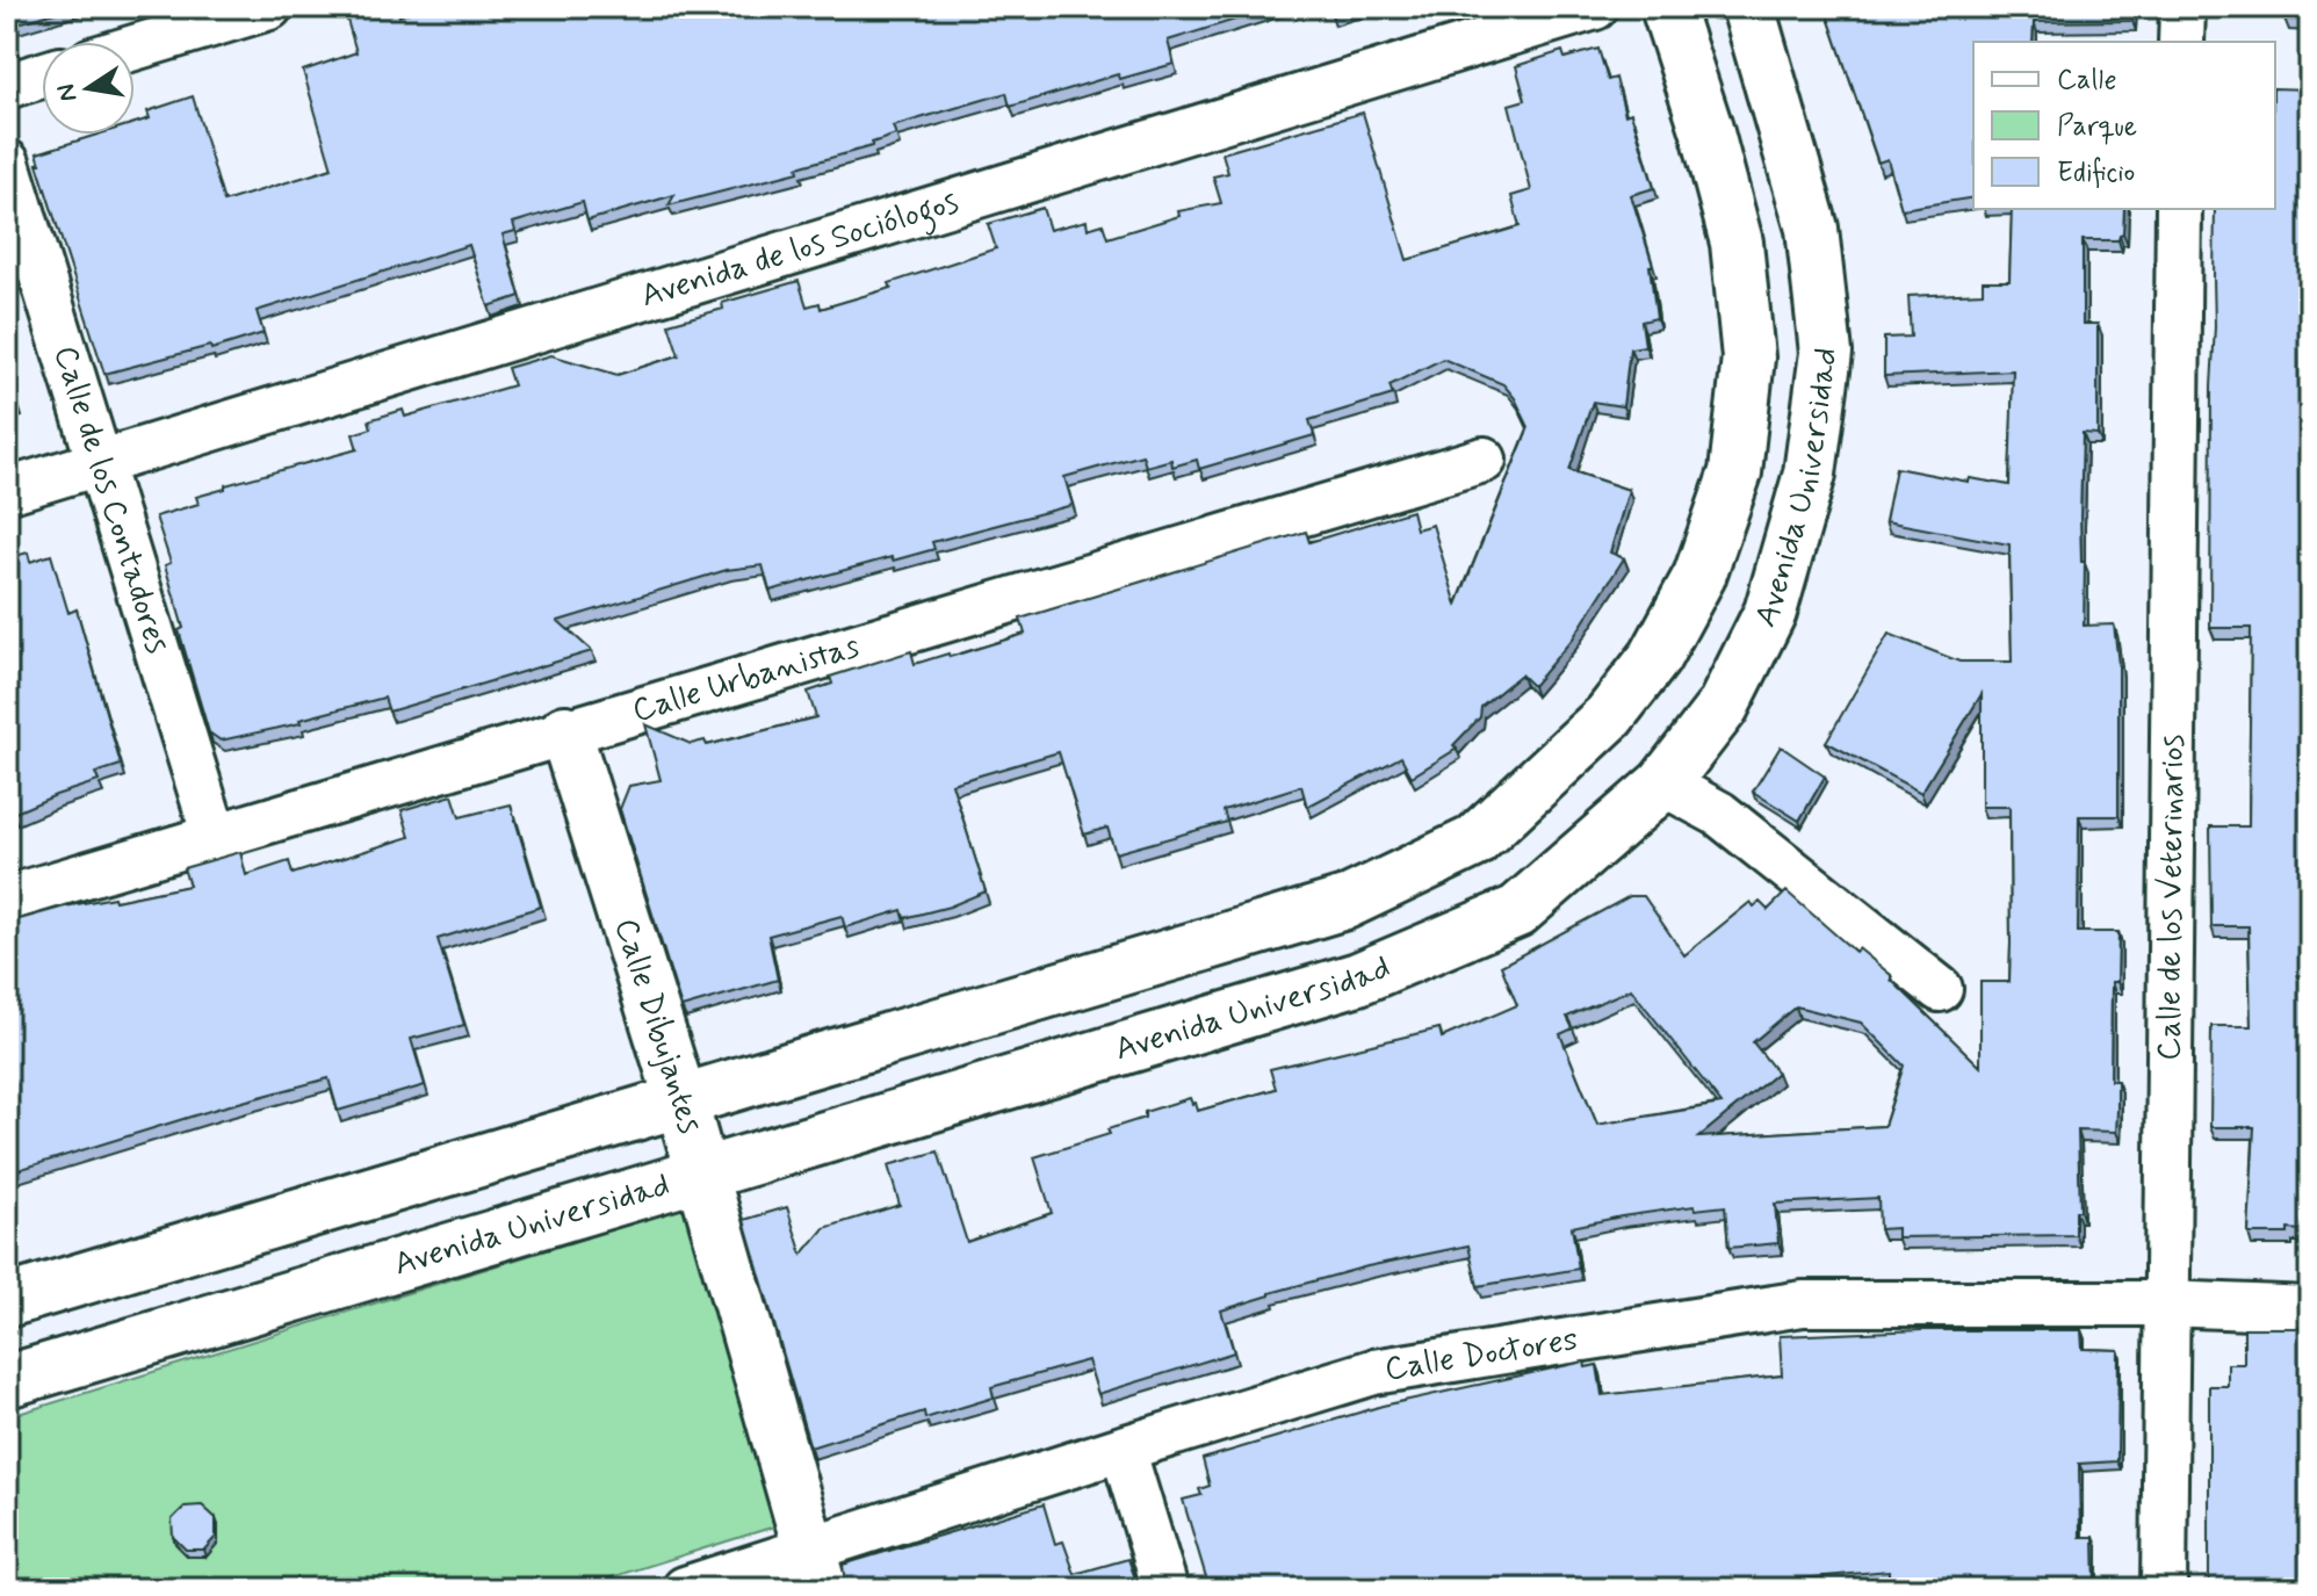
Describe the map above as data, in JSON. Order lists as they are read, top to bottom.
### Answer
{
  "streets": {
    "street": [
      "Avenida de los Sociólogos",
      "Avenida Universidad",
      "Calle de los Contadores",
      "Calle Urbanistas",
      "Calle de los Veterinarios",
      "Calle Dibujantes",
      "Calle Doctores"
    ]
  },
  "crossings": [
    ["Avenida de los Sociólogos", "Calle de los Contadores"],
    ["Avenida Universidad", "Calle Dibujantes"],
    ["Calle de los Contadores", "Calle Urbanistas"],
    ["Calle Urbanistas", "Calle Dibujantes"],
    ["Calle de los Veterinarios", "Calle Doctores"],
    ["Calle Dibujantes", "Calle Doctores"]
  ],
  "legend": ["Calle", "Parque", "Edificio"],
  "north": "left"
}
